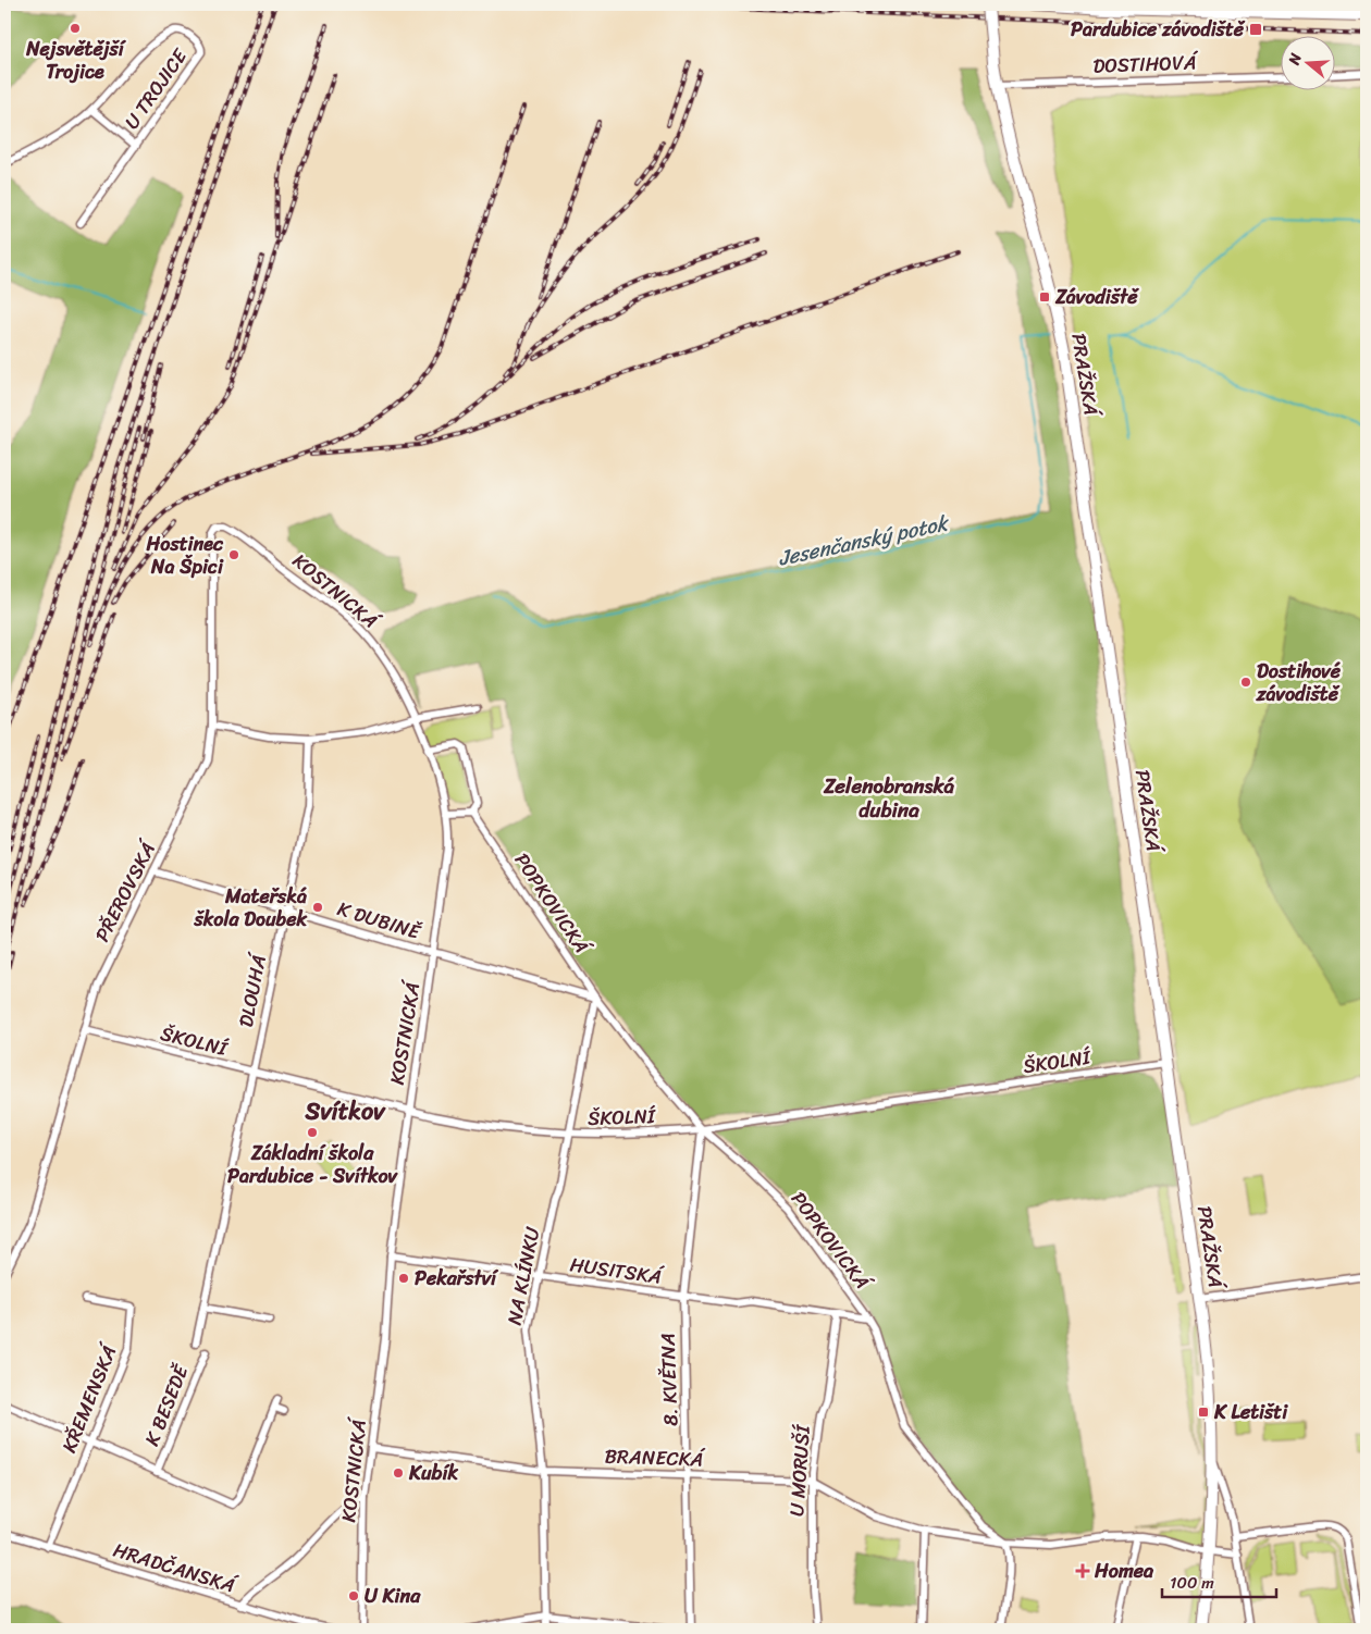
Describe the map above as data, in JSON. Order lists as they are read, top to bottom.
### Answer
{
  "streets": {
    "main road": ["PRAŽSKÁ"],
    "street": [
      "DOSTIHOVÁ",
      "U TROJICE",
      "KOSTNICKÁ",
      "PŘEROVSKÁ",
      "POPKOVICKÁ",
      "K DUBINĚ",
      "DLOUHÁ",
      "ŠKOLNÍ",
      "HUSITSKÁ",
      "NA KLÍNKU",
      "8. KVĚTNA",
      "KŘEMENSKÁ",
      "K BESEDĚ",
      "BRANECKÁ",
      "U MORUŠÍ",
      "HRADČANSKÁ"
    ]
  },
  "crossings": [
    ["DOSTIHOVÁ", "PRAŽSKÁ"],
    ["PRAŽSKÁ", "ŠKOLNÍ"],
    ["KOSTNICKÁ", "PŘEROVSKÁ"],
    ["KOSTNICKÁ", "K DUBINĚ"],
    ["KOSTNICKÁ", "ŠKOLNÍ"],
    ["KOSTNICKÁ", "HUSITSKÁ"],
    ["KOSTNICKÁ", "BRANECKÁ"],
    ["PŘEROVSKÁ", "K DUBINĚ"],
    ["PŘEROVSKÁ", "ŠKOLNÍ"],
    ["POPKOVICKÁ", "K DUBINĚ"],
    ["POPKOVICKÁ", "ŠKOLNÍ"],
    ["POPKOVICKÁ", "HUSITSKÁ"],
    ["POPKOVICKÁ", "NA KLÍNKU"],
    ["POPKOVICKÁ", "8. KVĚTNA"],
    ["POPKOVICKÁ", "BRANECKÁ"],
    ["K DUBINĚ", "DLOUHÁ"],
    ["K DUBINĚ", "NA KLÍNKU"],
    ["DLOUHÁ", "ŠKOLNÍ"],
    ["ŠKOLNÍ", "NA KLÍNKU"],
    ["ŠKOLNÍ", "8. KVĚTNA"],
    ["HUSITSKÁ", "NA KLÍNKU"],
    ["HUSITSKÁ", "8. KVĚTNA"],
    ["HUSITSKÁ", "U MORUŠÍ"],
    ["NA KLÍNKU", "BRANECKÁ"],
    ["8. KVĚTNA", "BRANECKÁ"],
    ["KŘEMENSKÁ", "K BESEDĚ"],
    ["KŘEMENSKÁ", "HRADČANSKÁ"],
    ["BRANECKÁ", "U MORUŠÍ"]
  ],
  "districts": ["Zelenobranská dubina", "Svítkov"],
  "water": ["Jesenčanský potok"],
  "places": {
    "other": [
      "Nejsvětější Trojice",
      "Hostinec Na Špici",
      "Dostihové závodiště",
      "Mateřská škola Doubek",
      "Základní škola Pardubice - Svítkov",
      "Pekařství",
      "Kubík",
      "U Kina"
    ],
    "transit": ["Pardubice závodiště", "Závodiště", "K Letišti"],
    "health": ["Homea"]
  },
  "scale_bar": "100 m",
  "north": "left"
}
